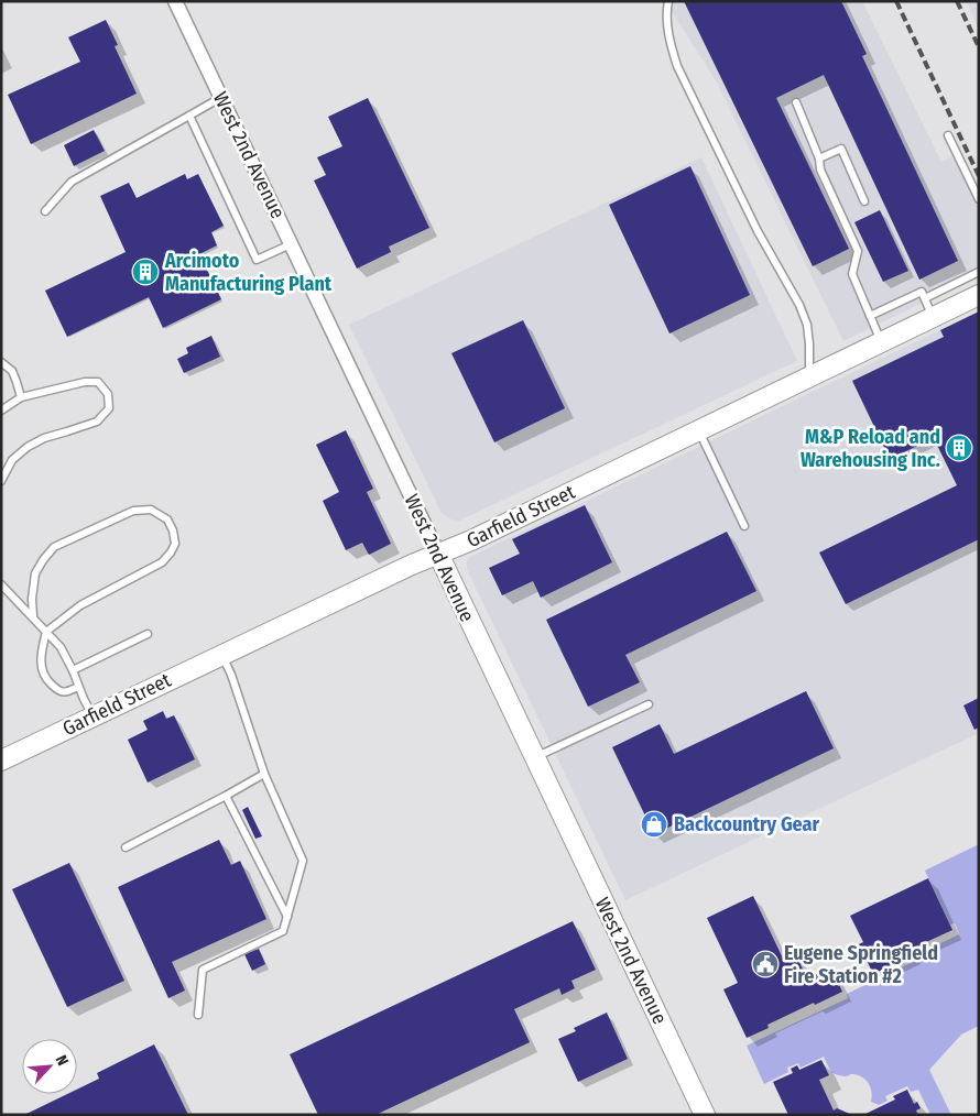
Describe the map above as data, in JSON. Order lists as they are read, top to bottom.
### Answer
{
  "streets": {
    "street": ["West 2nd Avenue", "Garfield Street"]
  },
  "crossings": [
    ["West 2nd Avenue", "Garfield Street"]
  ],
  "places": {
    "building": ["Arcimoto Manufacturing Plant", "M&P Reload and Warehousing Inc."],
    "shop": ["Backcountry Gear"],
    "public building": ["Eugene Springfield Fire Station #2"]
  },
  "north": "top right"
}
